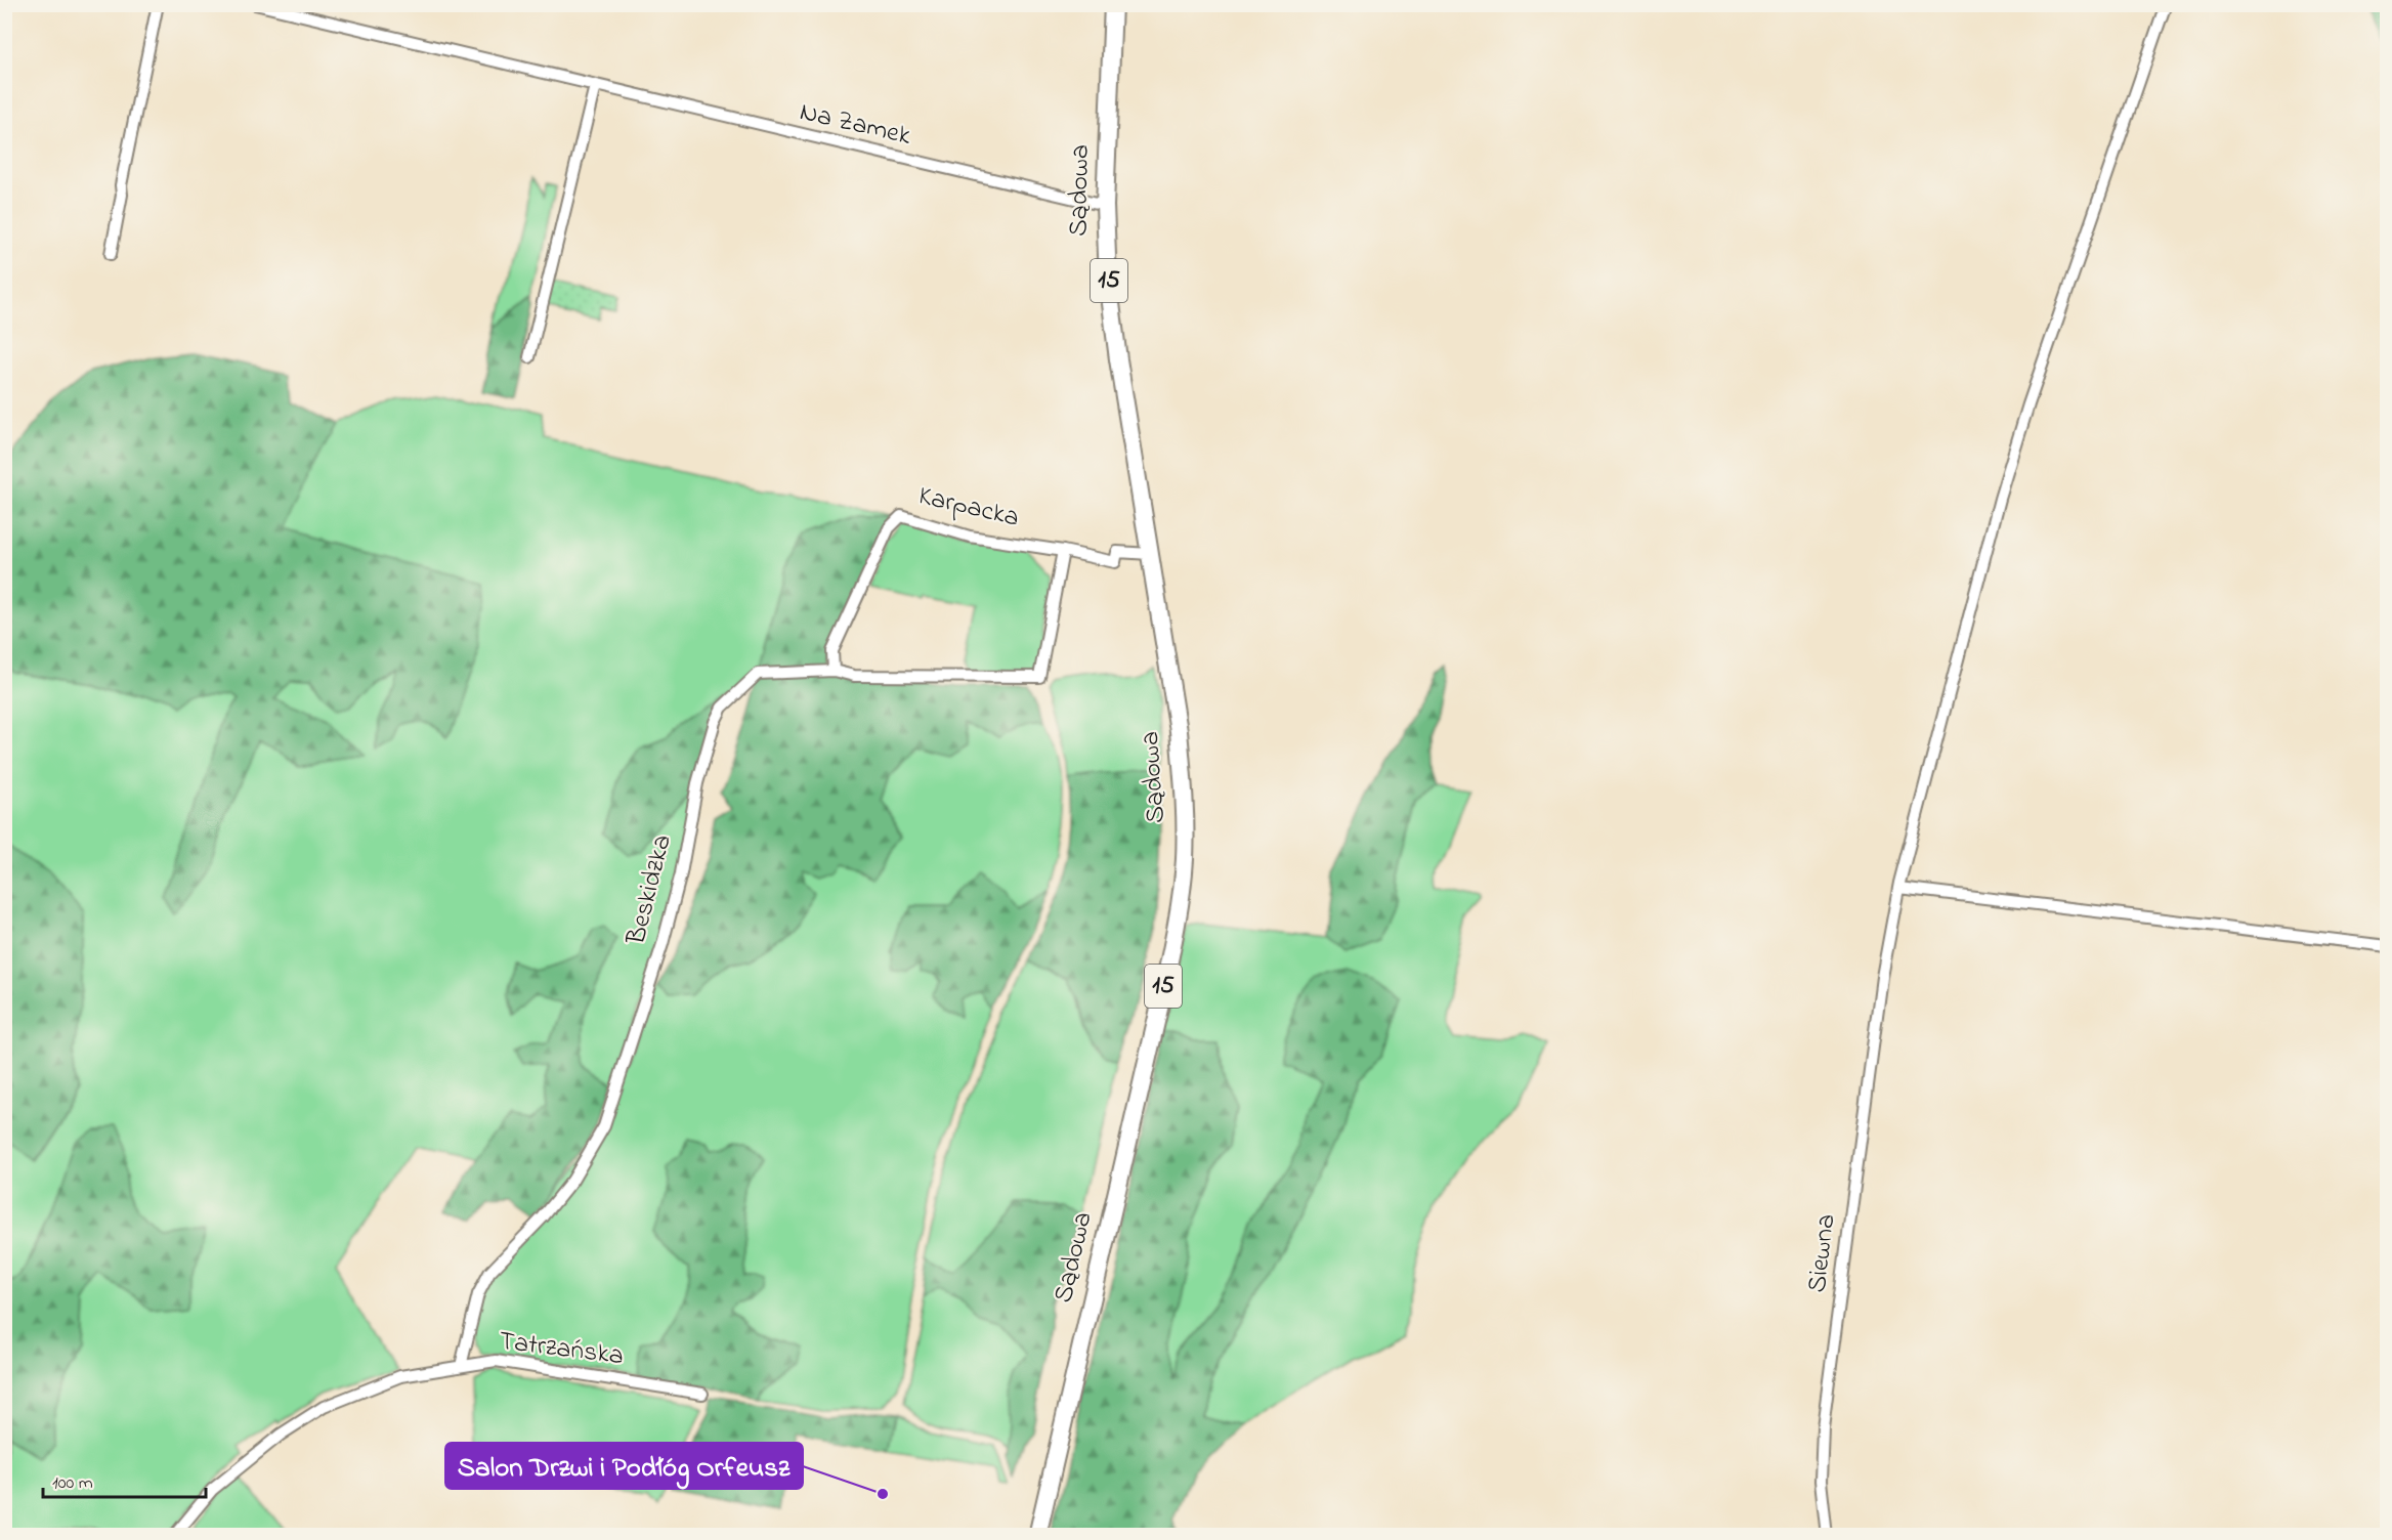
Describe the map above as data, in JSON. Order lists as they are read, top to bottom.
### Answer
{
  "streets": {
    "main road": ["Sądowa", "15"],
    "street": [
      "Na Zamek",
      "Karpacka",
      "Beskidzka",
      "Siewna",
      "Tatrzańska"
    ]
  },
  "crossings": [
    ["Na Zamek", "Sądowa"],
    ["Sądowa", "Karpacka"],
    ["Karpacka", "Beskidzka"],
    ["Beskidzka", "Tatrzańska"]
  ],
  "places": ["Salon Drzwi i Podłóg Orfeusz"],
  "scale_bar": "100 m"
}
